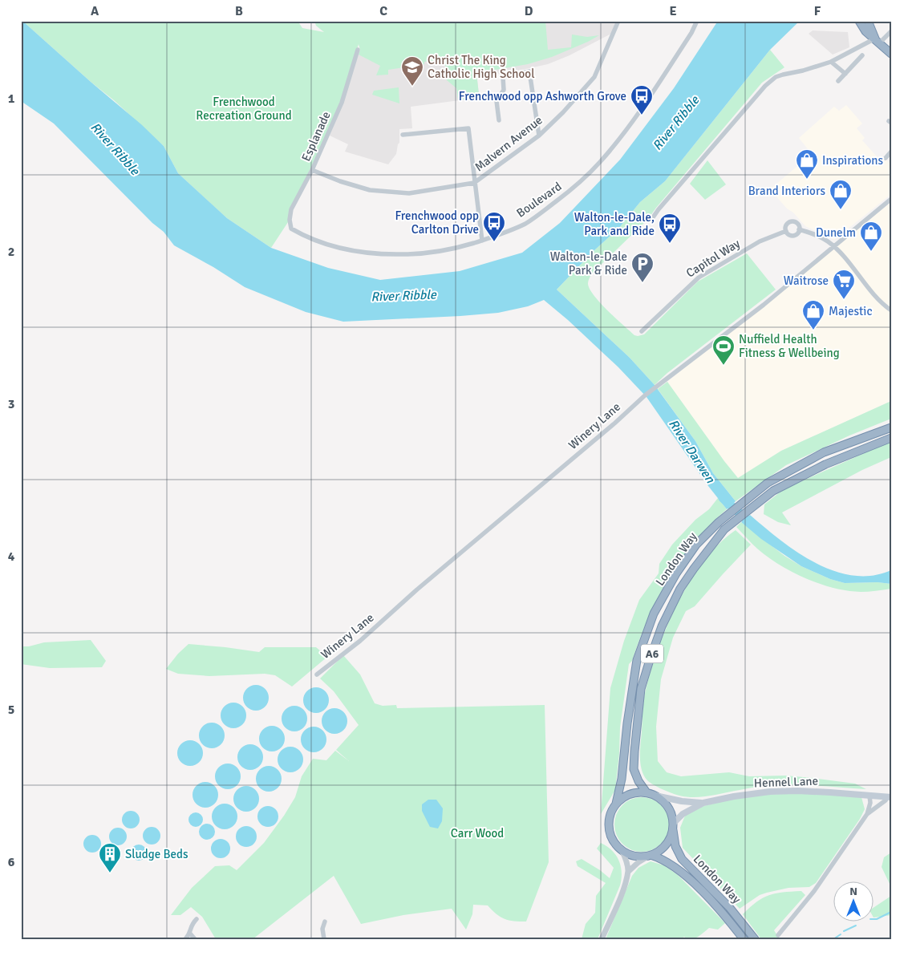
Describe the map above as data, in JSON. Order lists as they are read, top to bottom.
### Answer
{
  "streets": {
    "highway": ["London Way", "A6"],
    "main road": ["Hennel Lane"],
    "street": [
      "Esplanade",
      "Malvern Avenue",
      "Boulevard",
      "Capitol Way",
      "Winery Lane"
    ]
  },
  "crossings": [
    ["Esplanade", "Malvern Avenue"],
    ["Esplanade", "Boulevard"],
    ["Capitol Way", "Winery Lane"],
    ["London Way", "A6"],
    ["London Way", "Hennel Lane"],
    ["A6", "Hennel Lane"]
  ],
  "water": ["River Ribble", "River Darwen"],
  "parks": ["Frenchwood Recreation Ground", "Carr Wood"],
  "places": {
    "school or university": ["Christ The King Catholic High School"],
    "bus stop": ["Frenchwood opp Ashworth Grove", "Frenchwood opp Carlton Drive", "Walton-le-Dale, Park and Ride"],
    "shop": [
      "Inspirations",
      "Brand Interiors",
      "Dunelm",
      "Majestic"
    ],
    "parking": ["Walton-le-Dale Park & Ride"],
    "supermarket": ["Waitrose"],
    "sports": ["Nuffield Health Fitness & Wellbeing"],
    "building": ["Sludge Beds"]
  },
  "north": "top",
  "grid": {
    "columns": [
      "A",
      "B",
      "C",
      "D",
      "E",
      "F"
    ],
    "rows": [
      "1",
      "2",
      "3",
      "4",
      "5",
      "6"
    ]
  }
}
